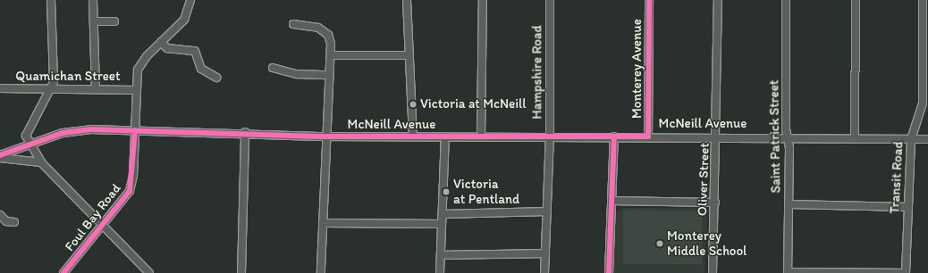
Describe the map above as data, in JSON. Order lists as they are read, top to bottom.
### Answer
{
  "streets": {
    "street": [
      "Monterey Avenue",
      "Hampshire Road",
      "Quamichan Street",
      "McNeill Avenue",
      "Saint Patrick Street",
      "Transit Road",
      "Oliver Street",
      "Foul Bay Road"
    ]
  },
  "crossings": [
    ["Monterey Avenue", "McNeill Avenue"],
    ["Hampshire Road", "McNeill Avenue"],
    ["Quamichan Street", "Foul Bay Road"],
    ["McNeill Avenue", "Saint Patrick Street"],
    ["McNeill Avenue", "Transit Road"],
    ["McNeill Avenue", "Oliver Street"],
    ["McNeill Avenue", "Foul Bay Road"]
  ],
  "places": ["Victoria at McNeill", "Victoria at Pentland", "Monterey Middle School"]
}
